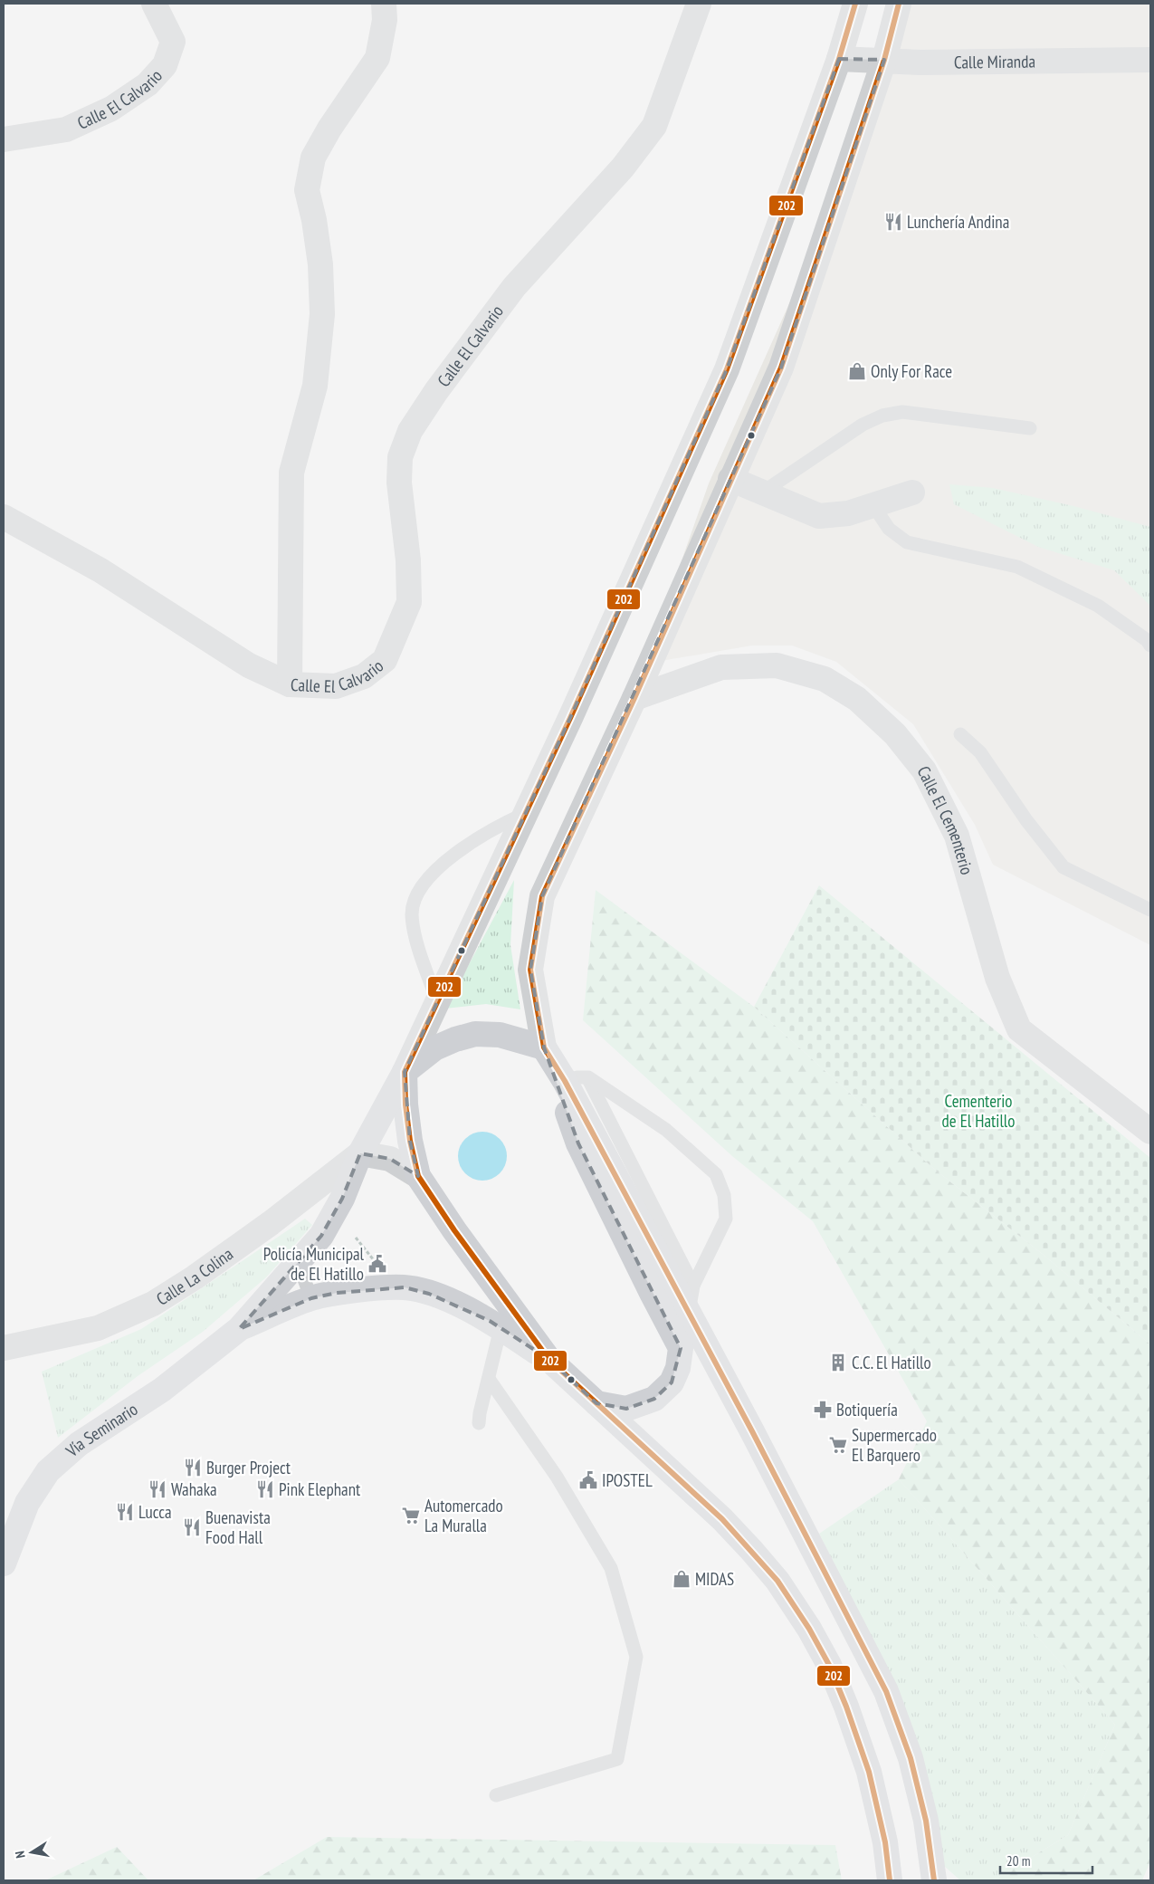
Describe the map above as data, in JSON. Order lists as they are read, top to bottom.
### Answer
{
  "streets": {
    "main road": ["Vía Seminario"],
    "street": [
      "Calle Miranda",
      "Calle El Calvario",
      "Calle El Cementerio",
      "Calle La Colina"
    ]
  },
  "parks": ["Cementerio de El Hatillo"],
  "places": {
    "restaurant": [
      "Lunchería Andina",
      "Burger Project",
      "Wahaka",
      "Pink Elephant",
      "Lucca",
      "Buenavista Food Hall"
    ],
    "shop": ["Only For Race", "MIDAS"],
    "public building": ["Policía Municipal de El Hatillo", "IPOSTEL"],
    "building": ["C.C. El Hatillo"],
    "pharmacy": ["Botiquería"],
    "supermarket": ["Supermercado El Barquero", "Automercado La Muralla"]
  },
  "lines": ["transit line 202"],
  "scale_bar": "20 m",
  "north": "left"
}
